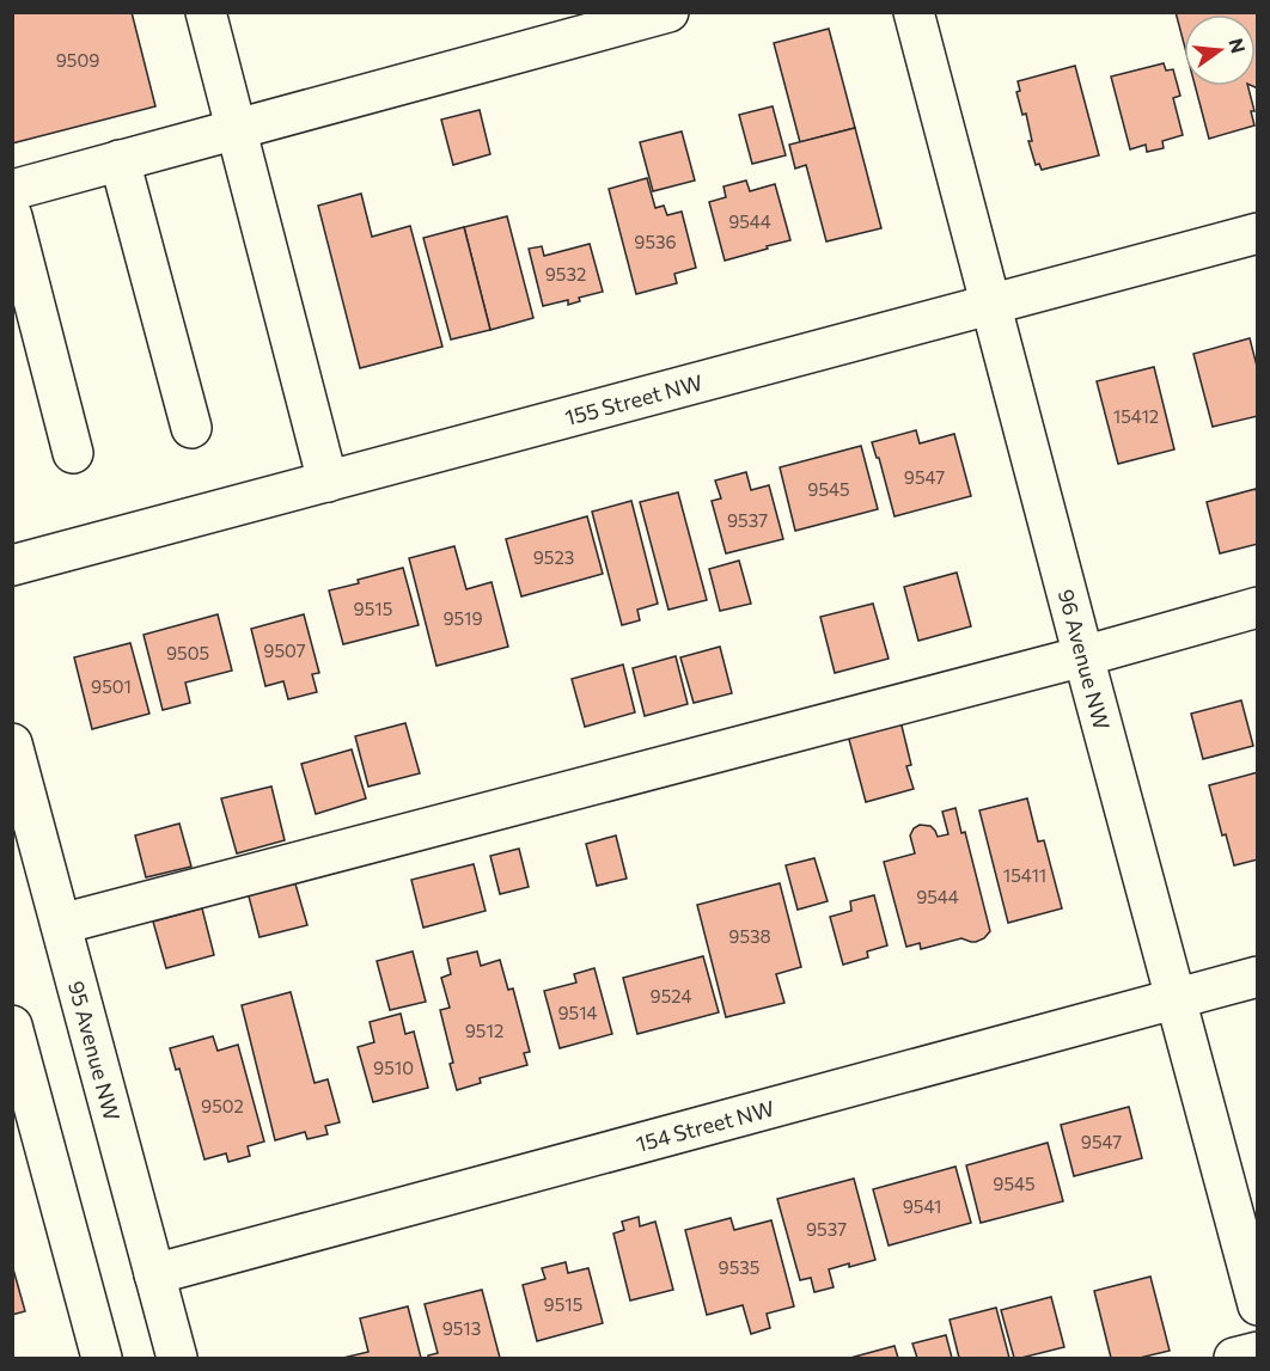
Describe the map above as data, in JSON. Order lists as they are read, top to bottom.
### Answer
{
  "streets": {
    "street": [
      "155 Street NW",
      "96 Avenue NW",
      "95 Avenue NW",
      "154 Street NW"
    ]
  },
  "crossings": [
    ["155 Street NW", "96 Avenue NW"],
    ["96 Avenue NW", "154 Street NW"],
    ["95 Avenue NW", "154 Street NW"]
  ],
  "house_numbers": [
    "9509",
    "9544",
    "9536",
    "9532",
    "15412",
    "9547",
    "9545",
    "9537",
    "9523",
    "9515",
    "9519",
    "9507",
    "9505",
    "9501",
    "15411",
    "9544",
    "9538",
    "9524",
    "9514",
    "9512",
    "9510",
    "9502",
    "9547",
    "9545",
    "9541",
    "9537",
    "9535",
    "9515",
    "9513"
  ],
  "north": "right"
}
